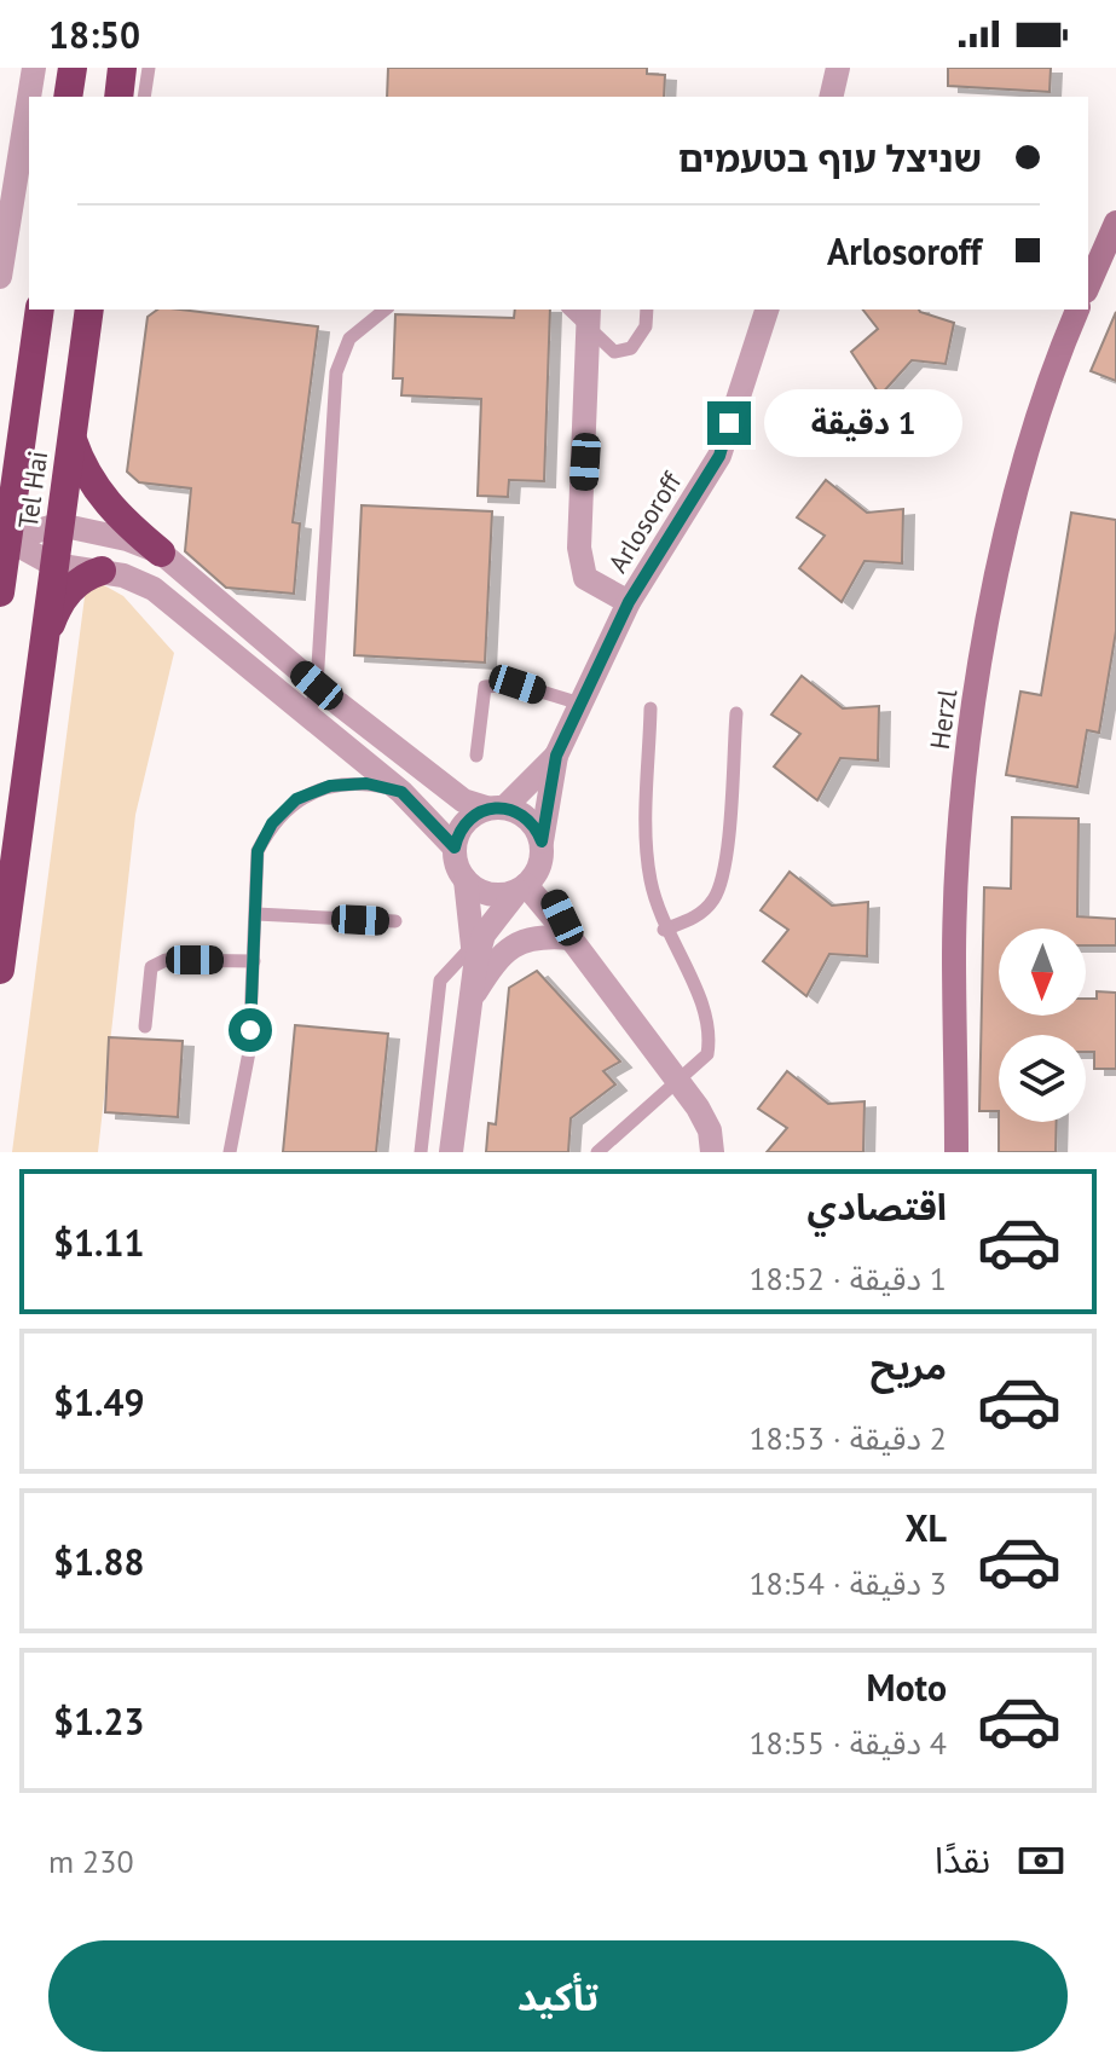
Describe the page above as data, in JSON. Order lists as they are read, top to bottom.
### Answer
{
  "streets": {
    "highway": ["Tel Hai"],
    "street": ["Arlosoroff", "Herzl"]
  },
  "north": "bottom",
  "page": {
    "status": "18:50",
    "banner": ["שניצל עוף בטעמים", "Arlosoroff"],
    "bubble": "1 دقيقة",
    "list": [
      {
        "name": "اقتصادي",
        "note": "1 دقيقة · 18:52",
        "value": "$1.11"
      },
      {
        "name": "مريح",
        "note": "2 دقيقة · 18:53",
        "value": "$1.49"
      },
      {
        "name": "XL",
        "note": "3 دقيقة · 18:54",
        "value": "$1.88"
      },
      {
        "name": "Moto",
        "note": "4 دقيقة · 18:55",
        "value": "$1.23"
      }
    ],
    "pay": ["نقدًا", "230 m"],
    "buttons": "تأكيد"
  }
}
